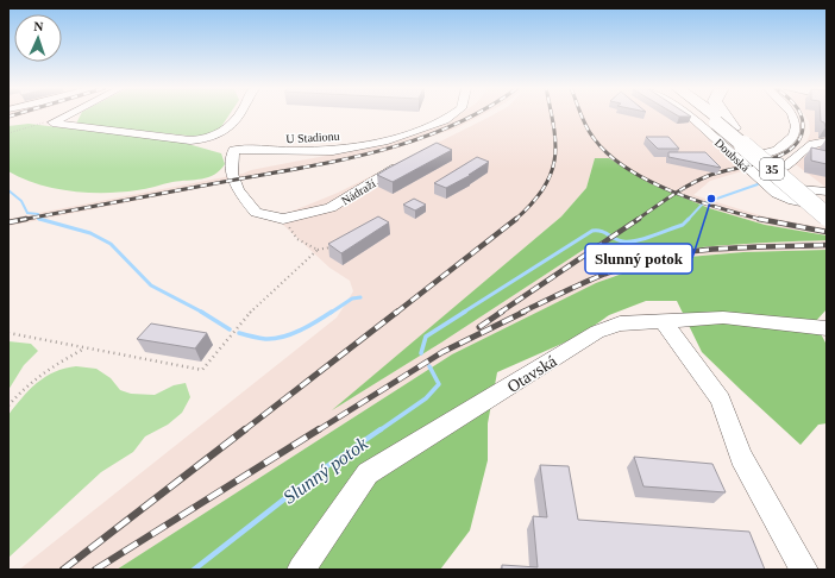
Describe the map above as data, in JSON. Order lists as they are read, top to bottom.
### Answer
{
  "streets": {
    "highway": ["35"],
    "street": [
      "U Stadionu",
      "Doubská",
      "Nádraží",
      "Otavská"
    ]
  },
  "crossings": [
    ["U Stadionu", "Nádraží"]
  ],
  "water": ["Slunný potok"],
  "places": ["Slunný potok"],
  "north": "top"
}
